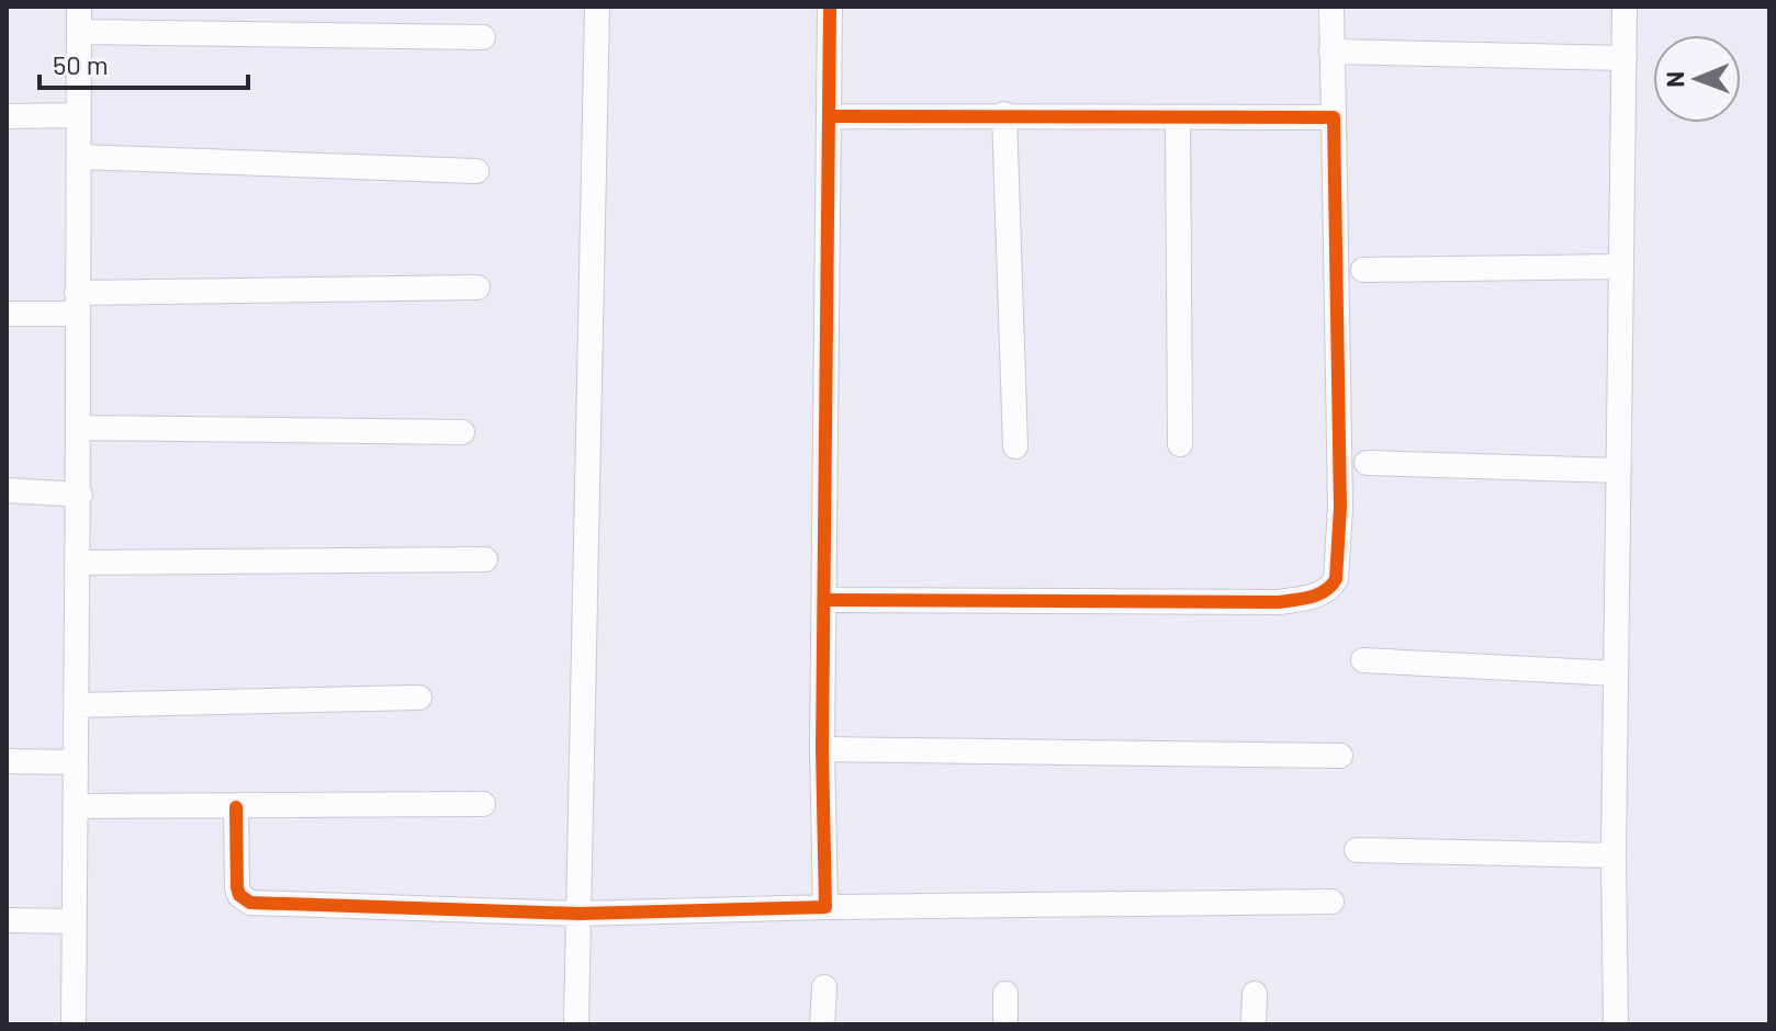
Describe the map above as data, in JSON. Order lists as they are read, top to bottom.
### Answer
{
  "scale_bar": "50 m",
  "north": "left"
}
